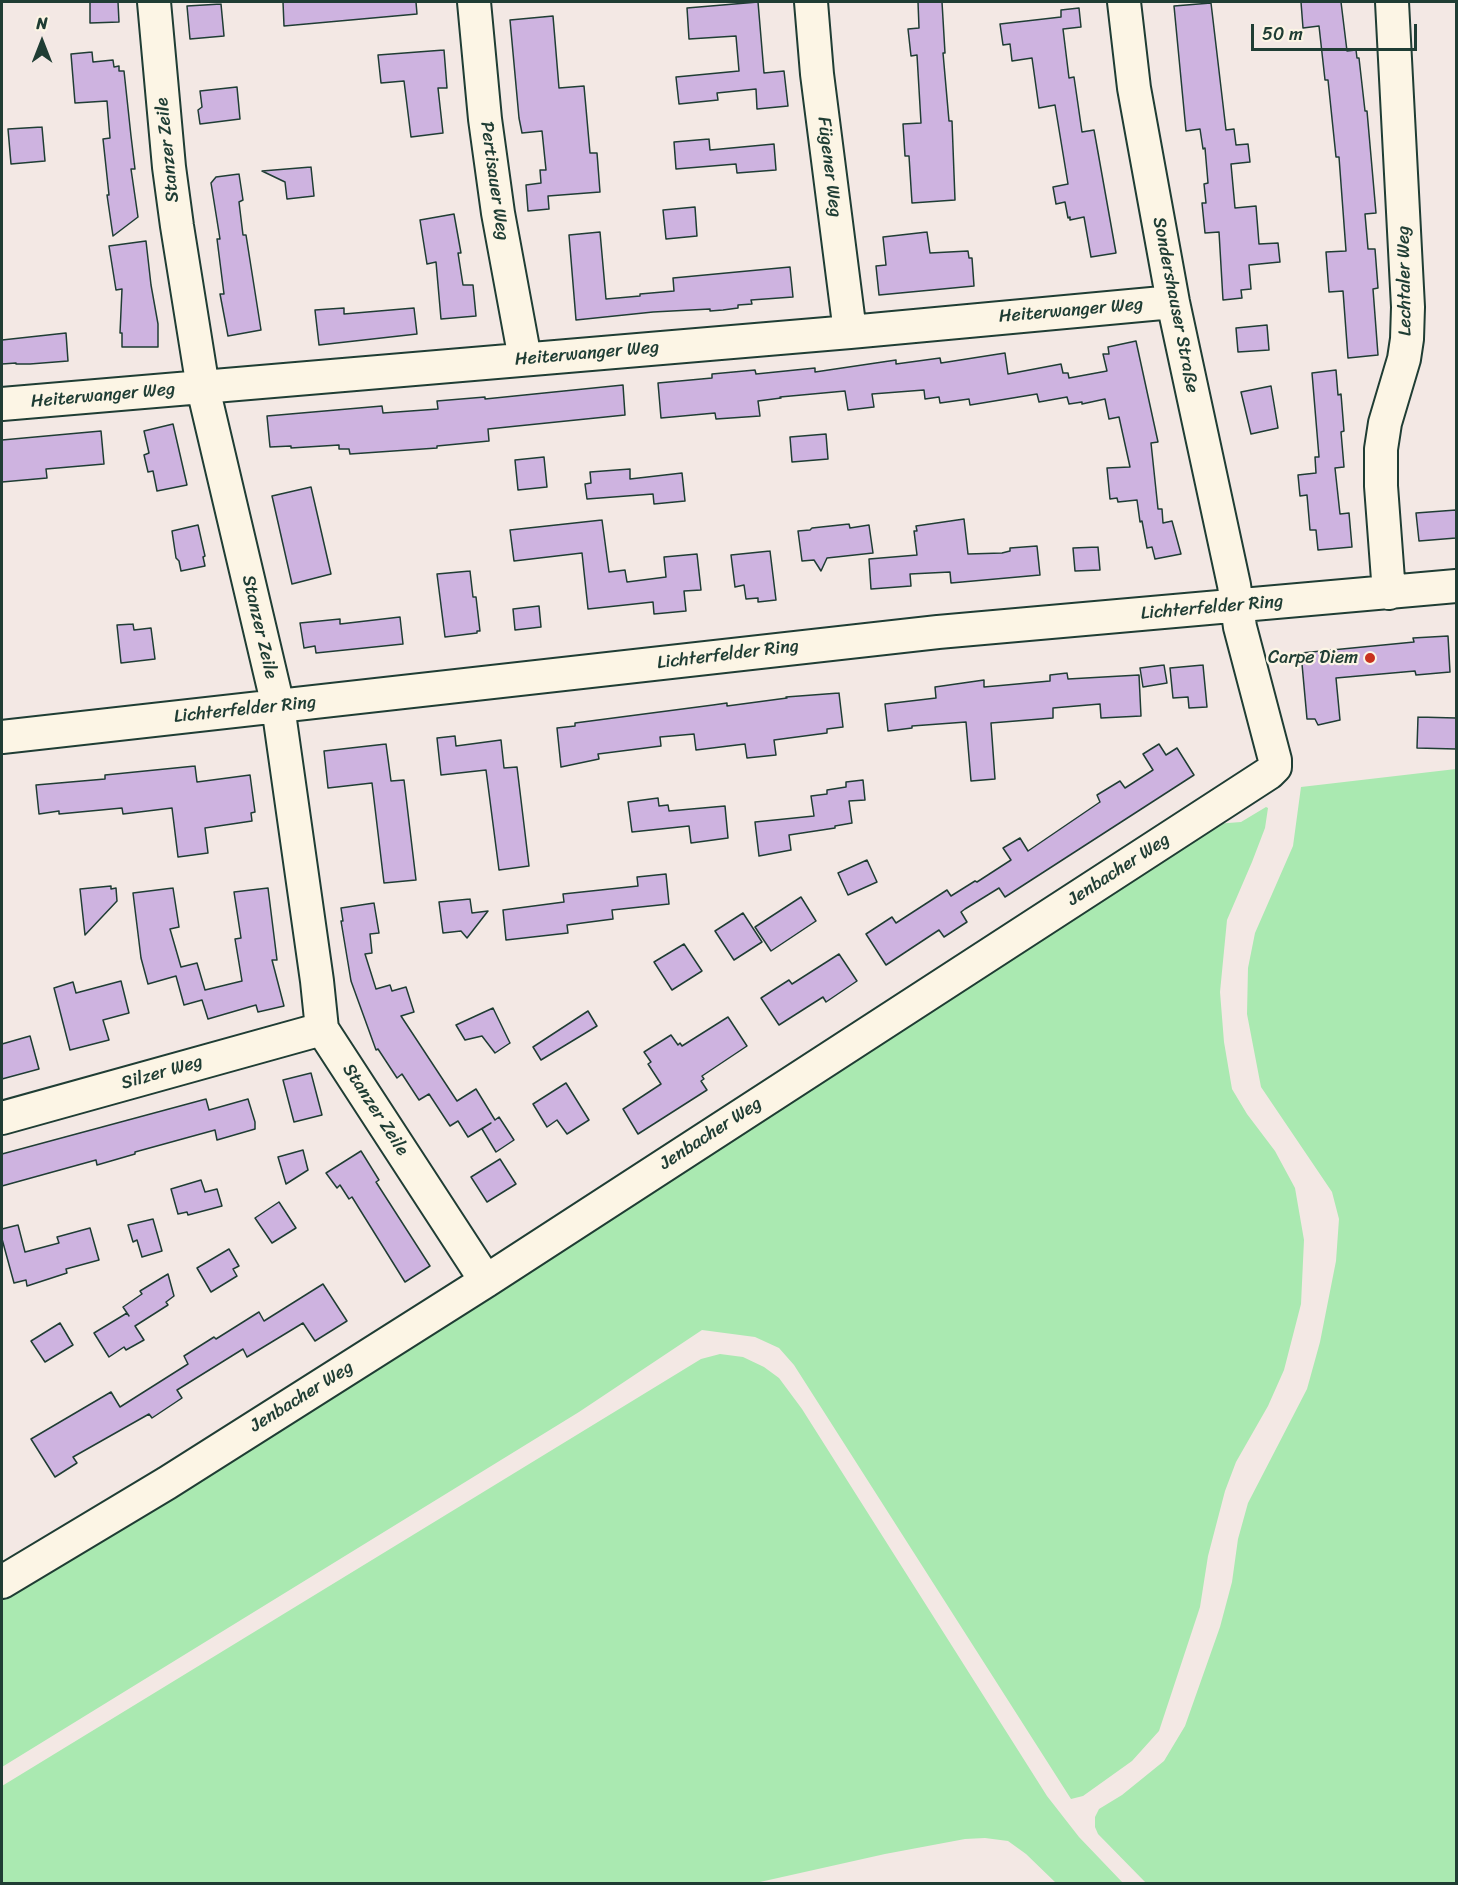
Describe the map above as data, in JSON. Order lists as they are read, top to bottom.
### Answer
{
  "streets": {
    "street": [
      "Stanzer Zeile",
      "Fügener Weg",
      "Pertisauer Weg",
      "Lechtaler Weg",
      "Sondershauser Straße",
      "Heiterwanger Weg",
      "Lichterfelder Ring",
      "Jenbacher Weg",
      "Silzer Weg"
    ]
  },
  "crossings": [
    ["Stanzer Zeile", "Heiterwanger Weg"],
    ["Stanzer Zeile", "Lichterfelder Ring"],
    ["Stanzer Zeile", "Jenbacher Weg"],
    ["Stanzer Zeile", "Silzer Weg"],
    ["Fügener Weg", "Heiterwanger Weg"],
    ["Pertisauer Weg", "Heiterwanger Weg"],
    ["Lechtaler Weg", "Lichterfelder Ring"],
    ["Sondershauser Straße", "Heiterwanger Weg"],
    ["Sondershauser Straße", "Lichterfelder Ring"],
    ["Sondershauser Straße", "Jenbacher Weg"],
    ["Lichterfelder Ring", "Jenbacher Weg"]
  ],
  "places": ["Carpe Diem"],
  "scale_bar": "50 m",
  "north": "top"
}
